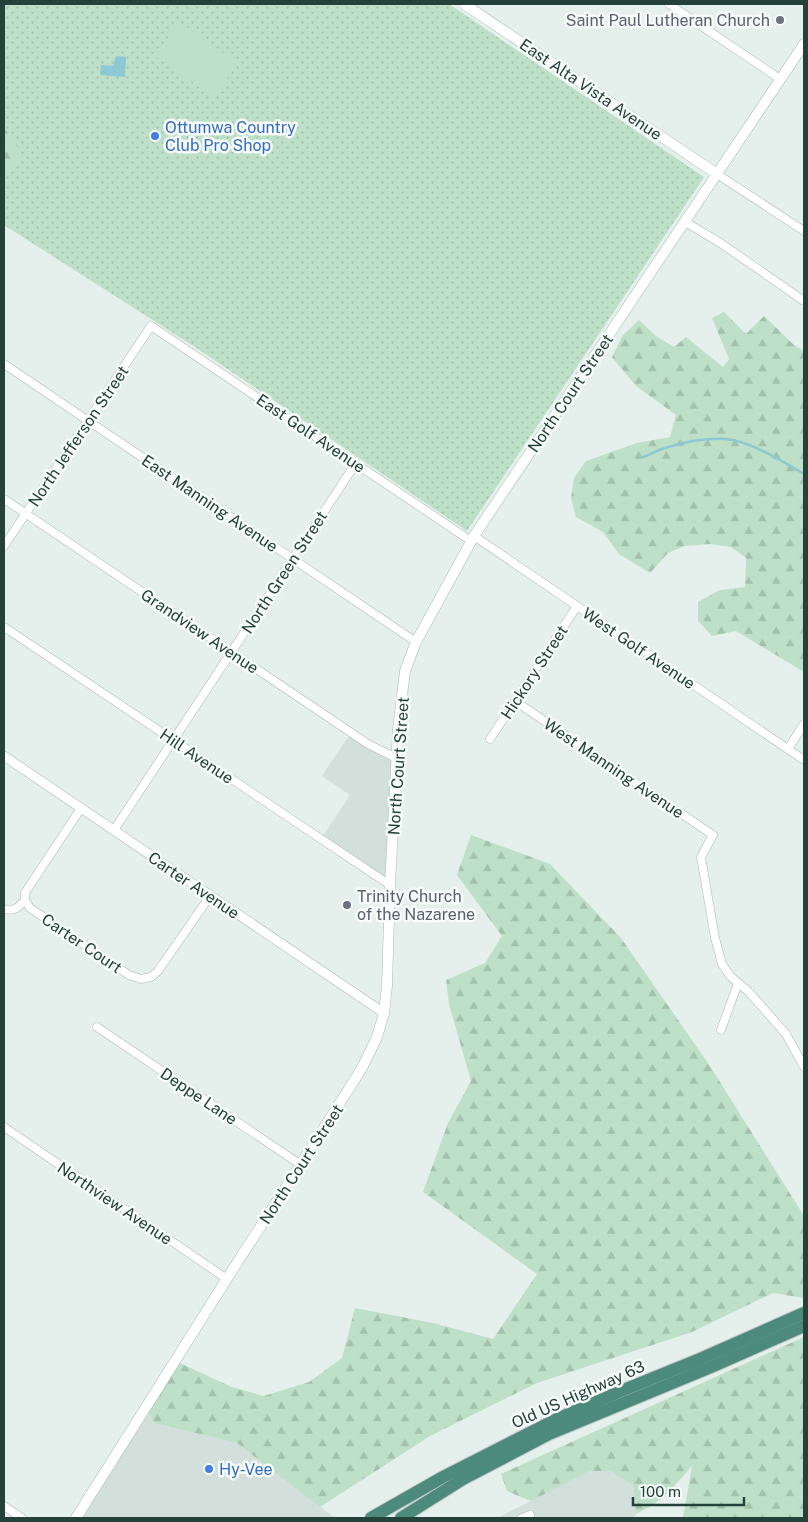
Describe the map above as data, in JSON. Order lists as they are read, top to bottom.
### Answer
{
  "streets": {
    "highway": ["Old US Highway 63"],
    "main road": ["East Alta Vista Avenue", "North Court Street"],
    "street": [
      "East Golf Avenue",
      "North Jefferson Street",
      "East Manning Avenue",
      "North Green Street",
      "Grandview Avenue",
      "West Golf Avenue",
      "Hickory Street",
      "Hill Avenue",
      "West Manning Avenue",
      "Carter Avenue",
      "Carter Court",
      "Deppe Lane",
      "Northview Avenue"
    ]
  },
  "crossings": [
    ["East Alta Vista Avenue", "North Court Street"],
    ["North Court Street", "East Golf Avenue"],
    ["North Court Street", "East Manning Avenue"],
    ["North Court Street", "Grandview Avenue"],
    ["North Court Street", "West Golf Avenue"],
    ["North Court Street", "Hill Avenue"],
    ["North Court Street", "Carter Avenue"],
    ["North Court Street", "Deppe Lane"],
    ["North Court Street", "Northview Avenue"],
    ["East Golf Avenue", "North Jefferson Street"],
    ["East Golf Avenue", "North Green Street"],
    ["East Golf Avenue", "West Golf Avenue"],
    ["North Jefferson Street", "East Manning Avenue"],
    ["North Jefferson Street", "Grandview Avenue"],
    ["East Manning Avenue", "North Green Street"],
    ["North Green Street", "Grandview Avenue"],
    ["North Green Street", "Hill Avenue"],
    ["North Green Street", "Carter Avenue"],
    ["West Golf Avenue", "Hickory Street"],
    ["Hickory Street", "West Manning Avenue"],
    ["Carter Avenue", "Carter Court"]
  ],
  "places": [
    "Saint Paul Lutheran Church",
    "Ottumwa Country Club Pro Shop",
    "Trinity Church of the Nazarene",
    "Hy-Vee"
  ],
  "scale_bar": "100 m"
}
